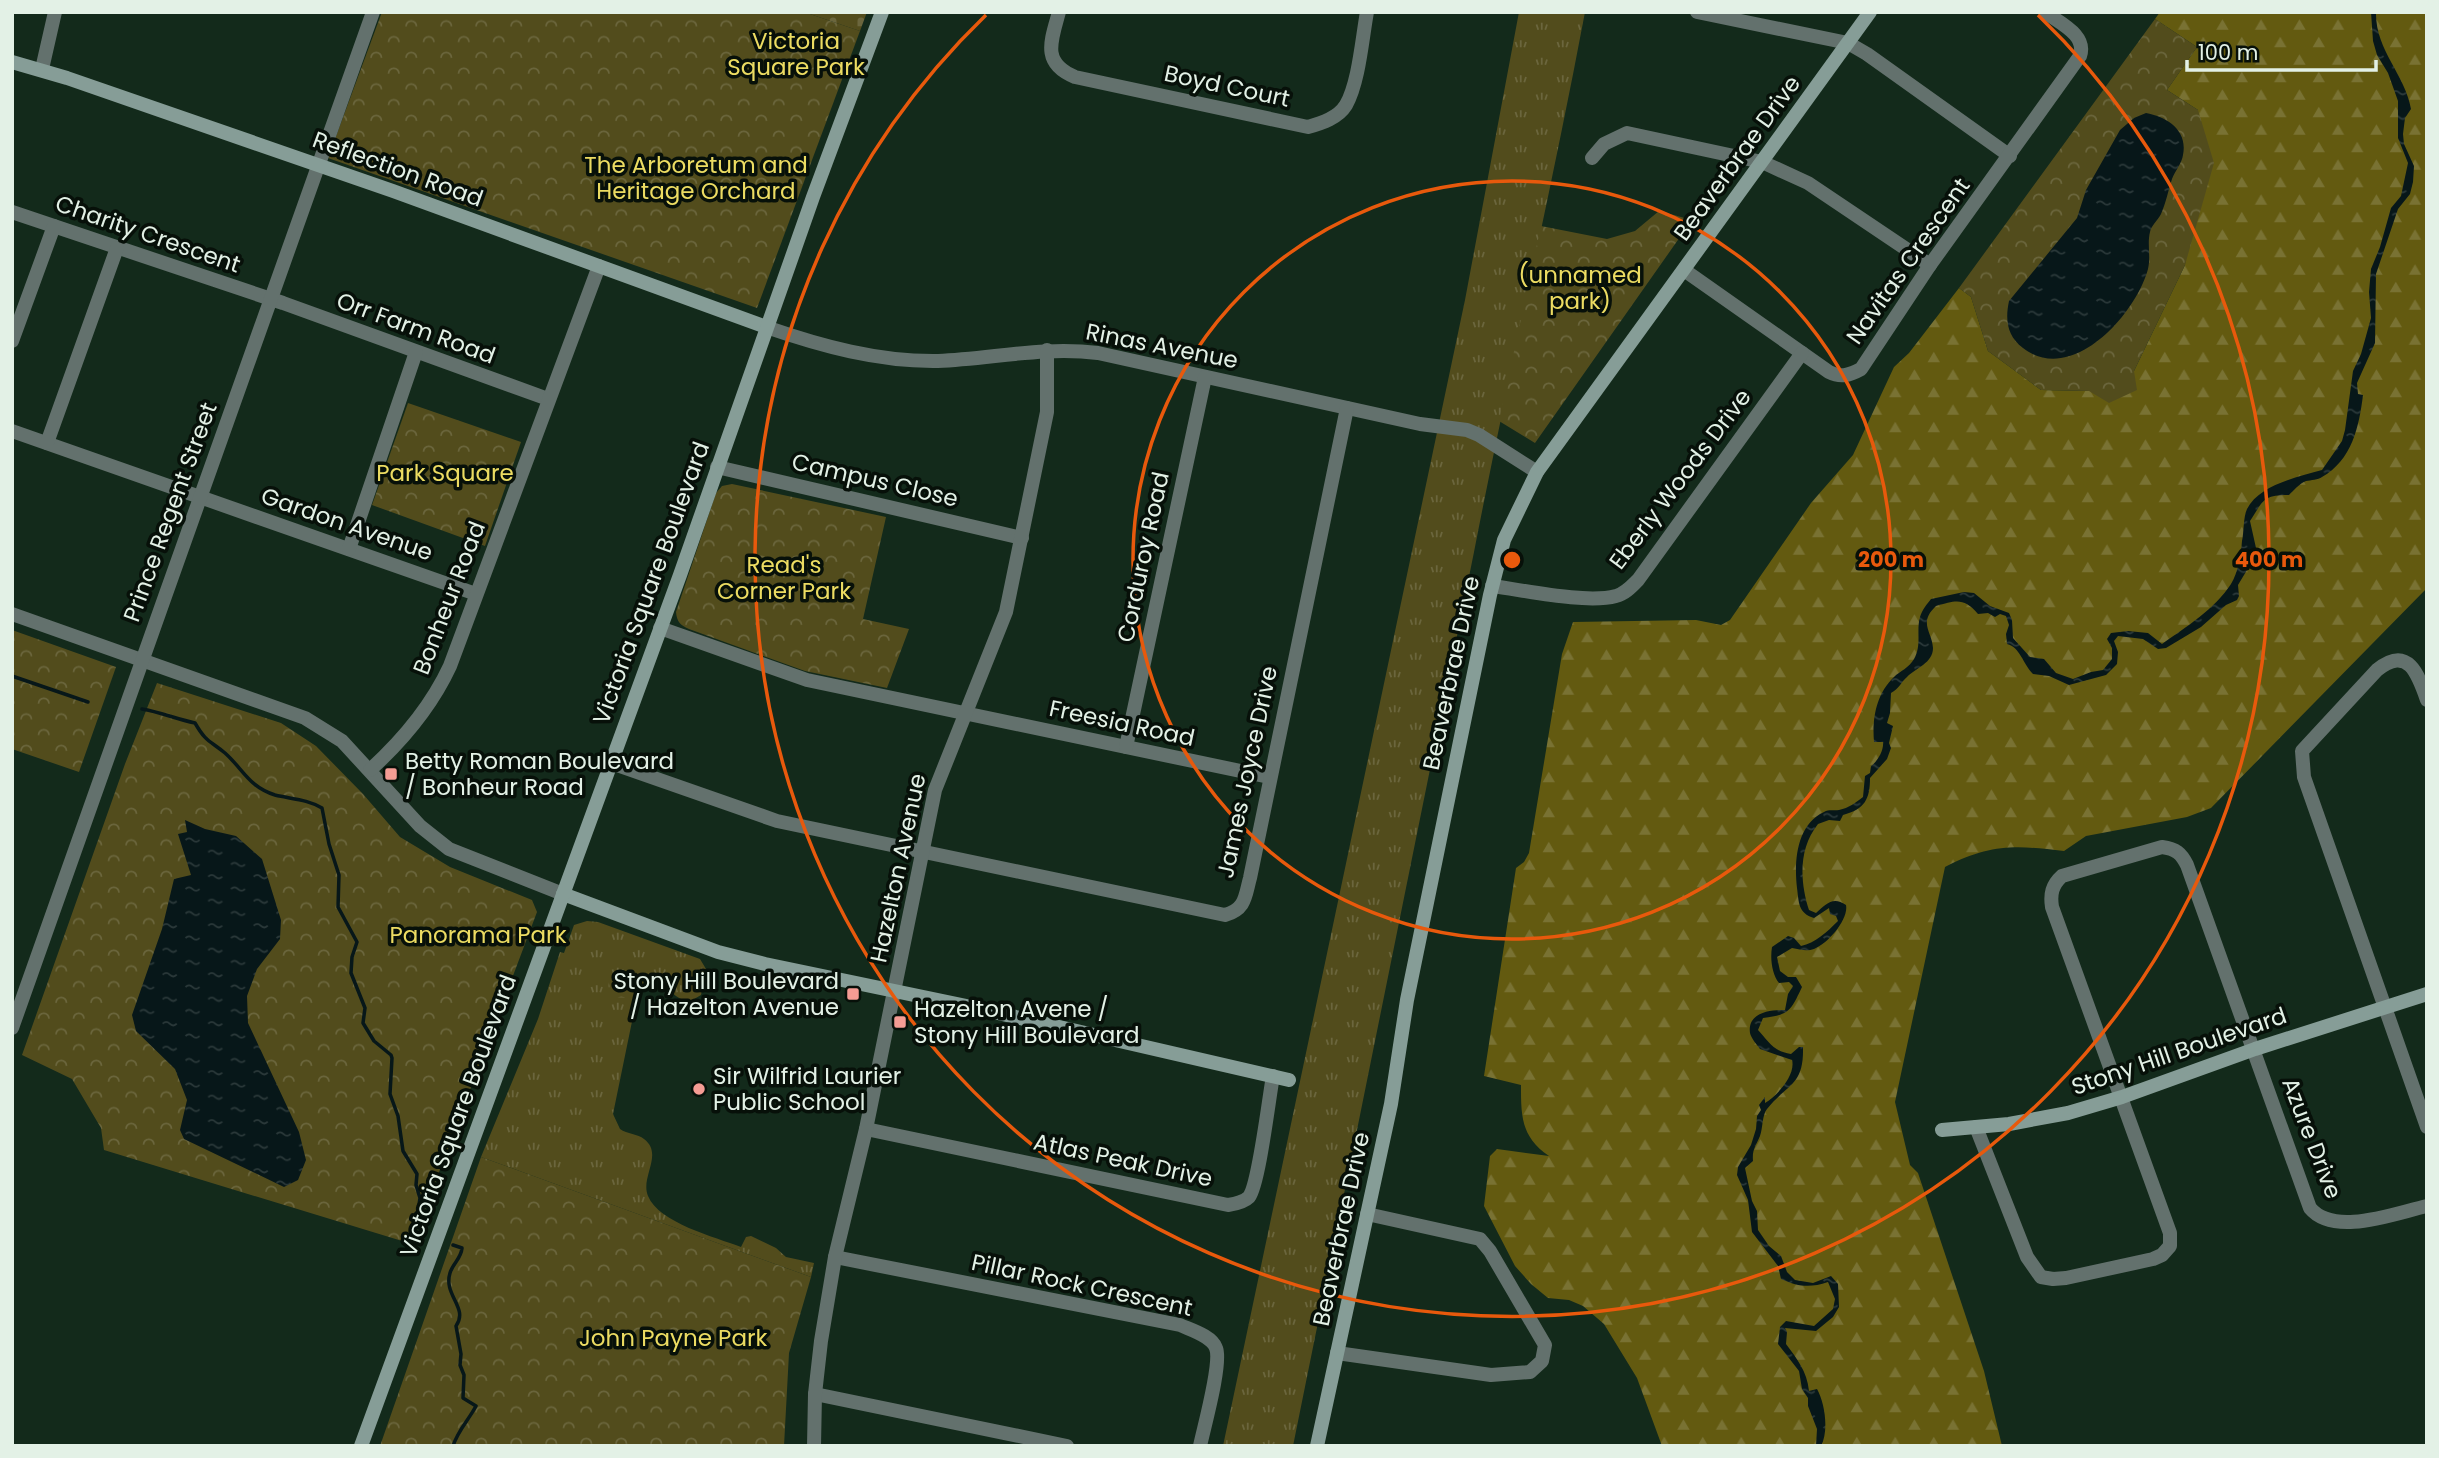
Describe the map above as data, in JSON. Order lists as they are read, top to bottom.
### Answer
{
  "streets": {
    "street": [
      "Boyd Court",
      "Beaverbrae Drive",
      "Reflection Road",
      "Charity Crescent",
      "Navitas Crescent",
      "Orr Farm Road",
      "Rinas Avenue",
      "Eberly Woods Drive",
      "Campus Close",
      "Prince Regent Street",
      "Gardon Avenue",
      "Corduroy Road",
      "Victoria Square Boulevard",
      "Bonheur Road",
      "Freesia Road",
      "James Joyce Drive",
      "Hazelton Avenue",
      "Stony Hill Boulevard",
      "Azure Drive",
      "Atlas Peak Drive",
      "Pillar Rock Crescent"
    ]
  },
  "crossings": [
    ["Beaverbrae Drive", "Navitas Crescent"],
    ["Beaverbrae Drive", "Rinas Avenue"],
    ["Beaverbrae Drive", "Eberly Woods Drive"],
    ["Reflection Road", "Rinas Avenue"],
    ["Reflection Road", "Prince Regent Street"],
    ["Reflection Road", "Victoria Square Boulevard"],
    ["Reflection Road", "Bonheur Road"],
    ["Charity Crescent", "Orr Farm Road"],
    ["Charity Crescent", "Prince Regent Street"],
    ["Navitas Crescent", "Eberly Woods Drive"],
    ["Orr Farm Road", "Prince Regent Street"],
    ["Orr Farm Road", "Bonheur Road"],
    ["Rinas Avenue", "Corduroy Road"],
    ["Rinas Avenue", "Victoria Square Boulevard"],
    ["Rinas Avenue", "James Joyce Drive"],
    ["Rinas Avenue", "Hazelton Avenue"],
    ["Campus Close", "Victoria Square Boulevard"],
    ["Campus Close", "Hazelton Avenue"],
    ["Prince Regent Street", "Gardon Avenue"],
    ["Gardon Avenue", "Bonheur Road"],
    ["Corduroy Road", "Freesia Road"],
    ["Victoria Square Boulevard", "Freesia Road"],
    ["Victoria Square Boulevard", "James Joyce Drive"],
    ["Freesia Road", "James Joyce Drive"],
    ["Freesia Road", "Hazelton Avenue"],
    ["James Joyce Drive", "Hazelton Avenue"],
    ["Hazelton Avenue", "Atlas Peak Drive"],
    ["Hazelton Avenue", "Pillar Rock Crescent"],
    ["Stony Hill Boulevard", "Azure Drive"]
  ],
  "parks": [
    "Victoria Square Park",
    "The Arboretum and Heritage Orchard",
    "(unnamed park)",
    "Park Square",
    "Read's Corner Park",
    "Panorama Park",
    "John Payne Park"
  ],
  "places": {
    "transit": ["Betty Roman Boulevard / Bonheur Road", "Stony Hill Boulevard / Hazelton Avenue", "Hazelton Avene / Stony Hill Boulevard"],
    "other": ["Sir Wilfrid Laurier Public School"]
  },
  "scale_bar": "100 m",
  "rings": ["200 m", "400 m"]
}
